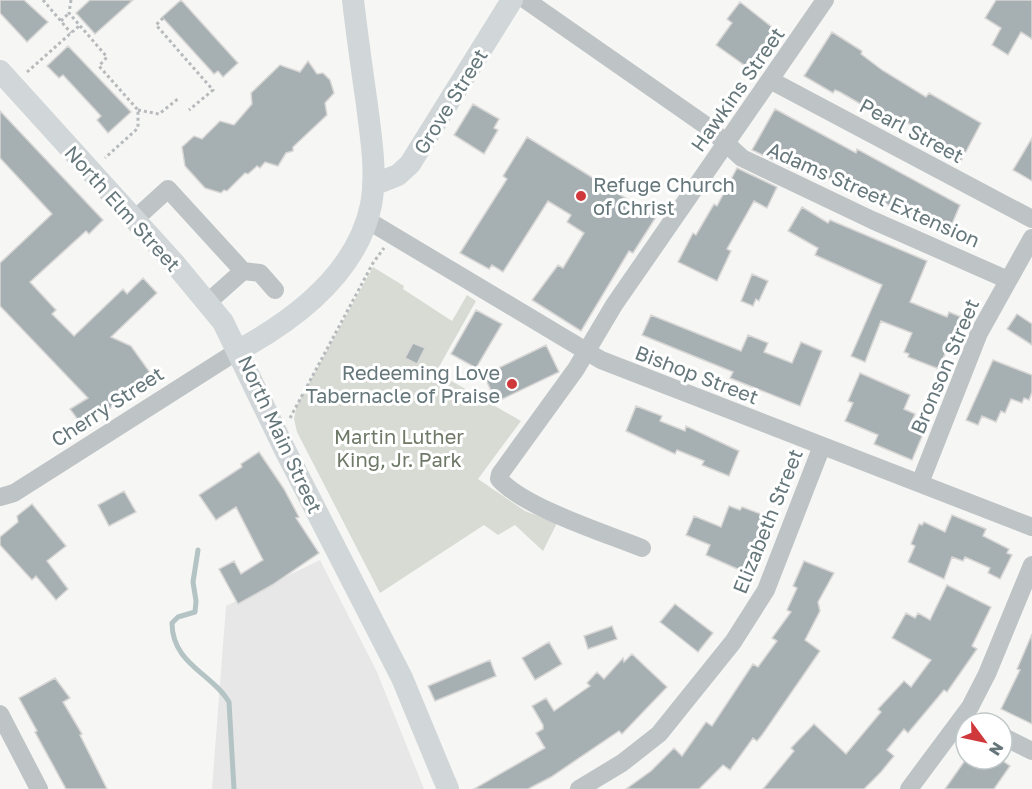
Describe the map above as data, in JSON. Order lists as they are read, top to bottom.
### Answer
{
  "streets": {
    "main road": ["Grove Street", "North Elm Street", "North Main Street"],
    "street": [
      "Hawkins Street",
      "Pearl Street",
      "Adams Street Extension",
      "Bronson Street",
      "Bishop Street",
      "Cherry Street",
      "Elizabeth Street"
    ]
  },
  "crossings": [
    ["Hawkins Street", "Pearl Street"],
    ["Hawkins Street", "Adams Street Extension"],
    ["Hawkins Street", "Bishop Street"],
    ["Grove Street", "North Main Street"],
    ["Adams Street Extension", "Bronson Street"],
    ["North Elm Street", "Cherry Street"],
    ["North Elm Street", "North Main Street"],
    ["Bronson Street", "Bishop Street"],
    ["Bishop Street", "North Main Street"],
    ["Bishop Street", "Elizabeth Street"],
    ["Cherry Street", "North Main Street"]
  ],
  "parks": ["Martin Luther King, Jr. Park"],
  "places": ["Refuge Church of Christ", "Redeeming Love Tabernacle of Praise"],
  "north": "bottom right"
}
